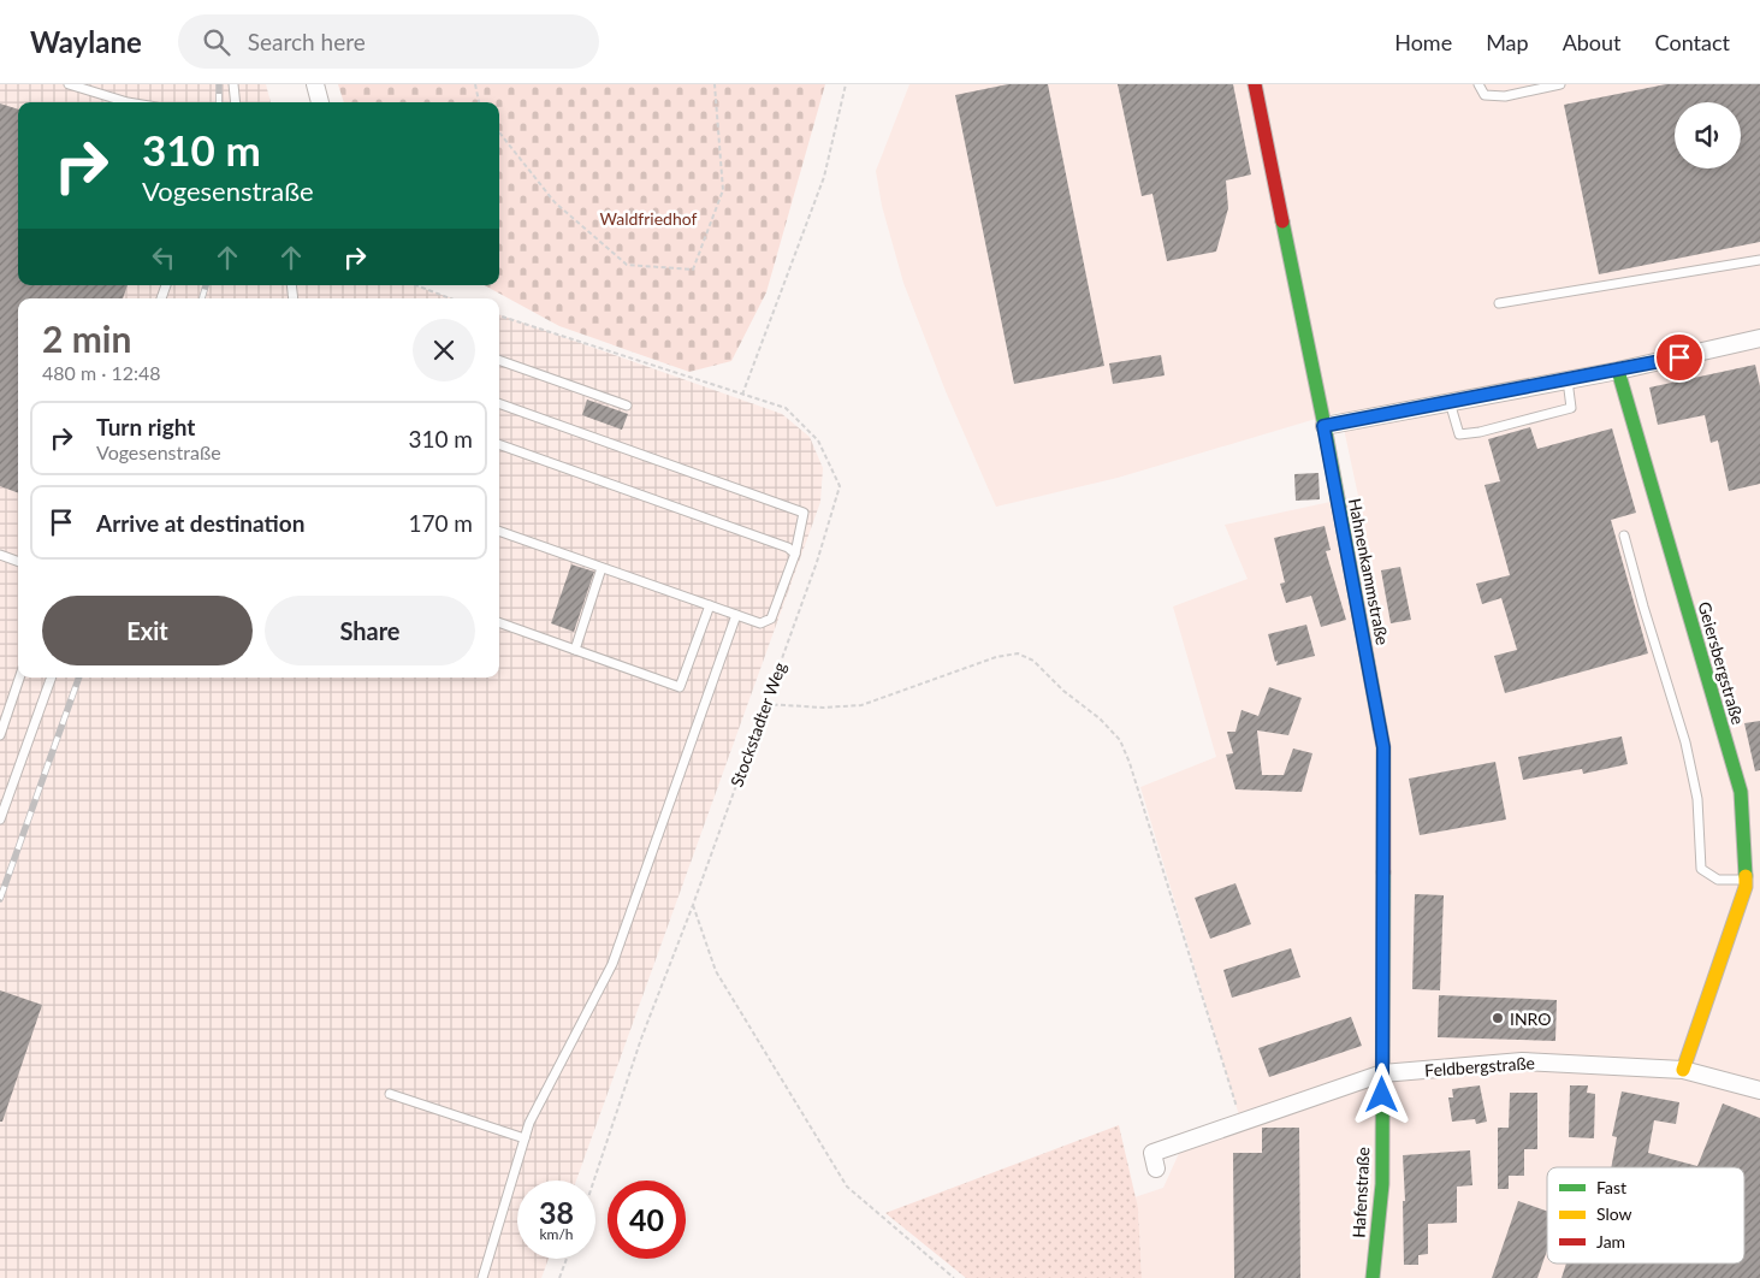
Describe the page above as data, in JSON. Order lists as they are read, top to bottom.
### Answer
{
  "streets": {
    "street": [
      "Hahnenkammstraße",
      "Geiersbergstraße",
      "Feldbergstraße",
      "Hafenstraße"
    ],
    "path": ["Stockstadter Weg"]
  },
  "crossings": [
    ["Hahnenkammstraße", "Feldbergstraße"],
    ["Hahnenkammstraße", "Hafenstraße"],
    ["Geiersbergstraße", "Feldbergstraße"],
    ["Feldbergstraße", "Hafenstraße"]
  ],
  "parks": ["Waldfriedhof"],
  "places": ["INRO"],
  "legend": ["Fast", "Slow", "Jam"],
  "page": {
    "header": "Waylane",
    "search": "Search here",
    "nav": [
      "Home",
      "Map",
      "About",
      "Contact"
    ],
    "turn": ["310 m", "Vogesenstraße"],
    "heading": ["2 min", "480 m · 12:48"],
    "list": [
      {
        "name": "Turn right",
        "note": "Vogesenstraße",
        "value": "310 m"
      },
      {
        "name": "Arrive at destination",
        "value": "170 m"
      }
    ],
    "buttons": ["Exit", "Share"],
    "speed": "38 km/h",
    "limit": "40"
  }
}
